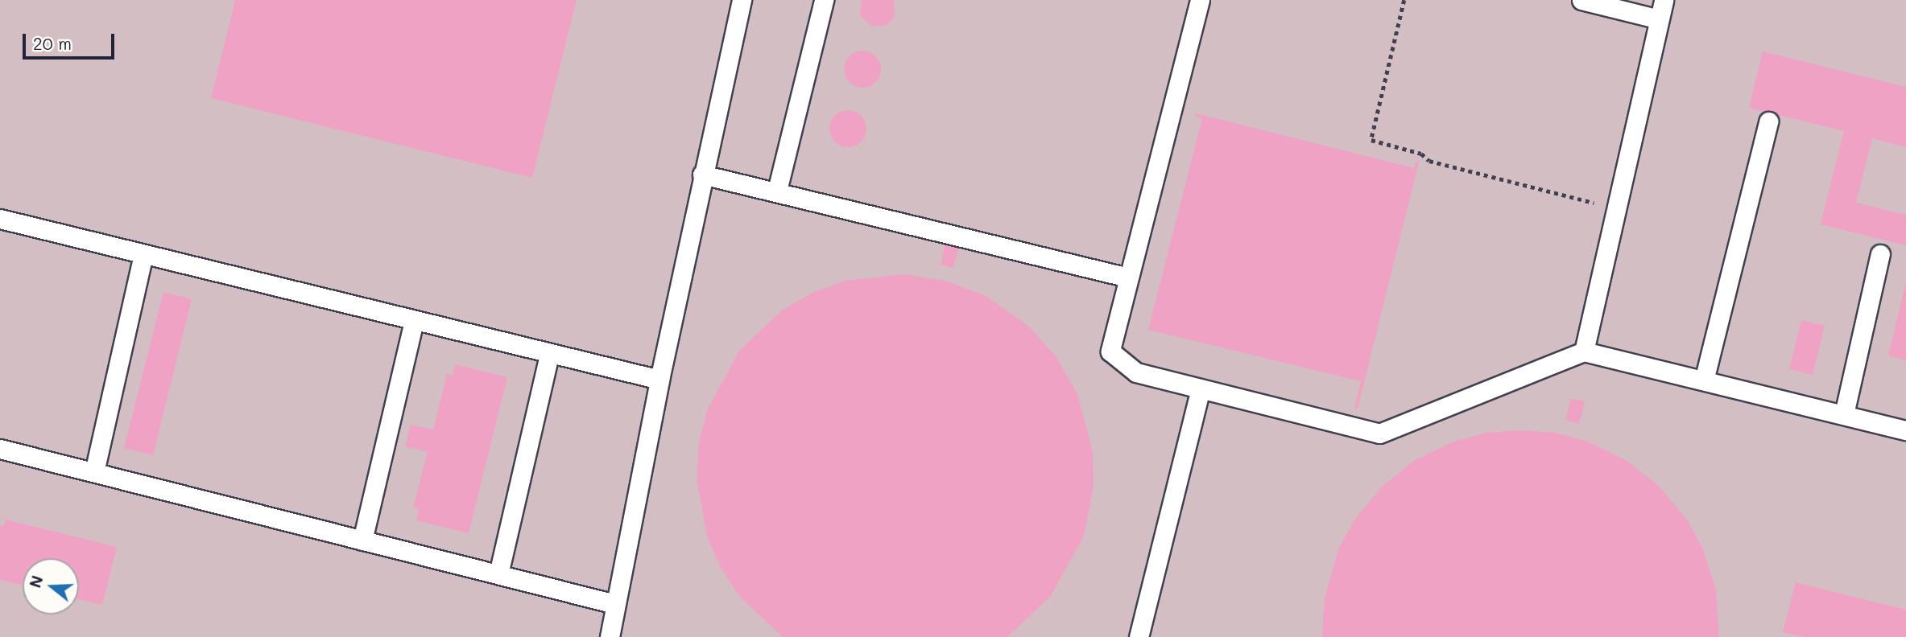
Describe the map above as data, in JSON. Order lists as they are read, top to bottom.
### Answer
{
  "scale_bar": "20 m",
  "north": "left"
}
